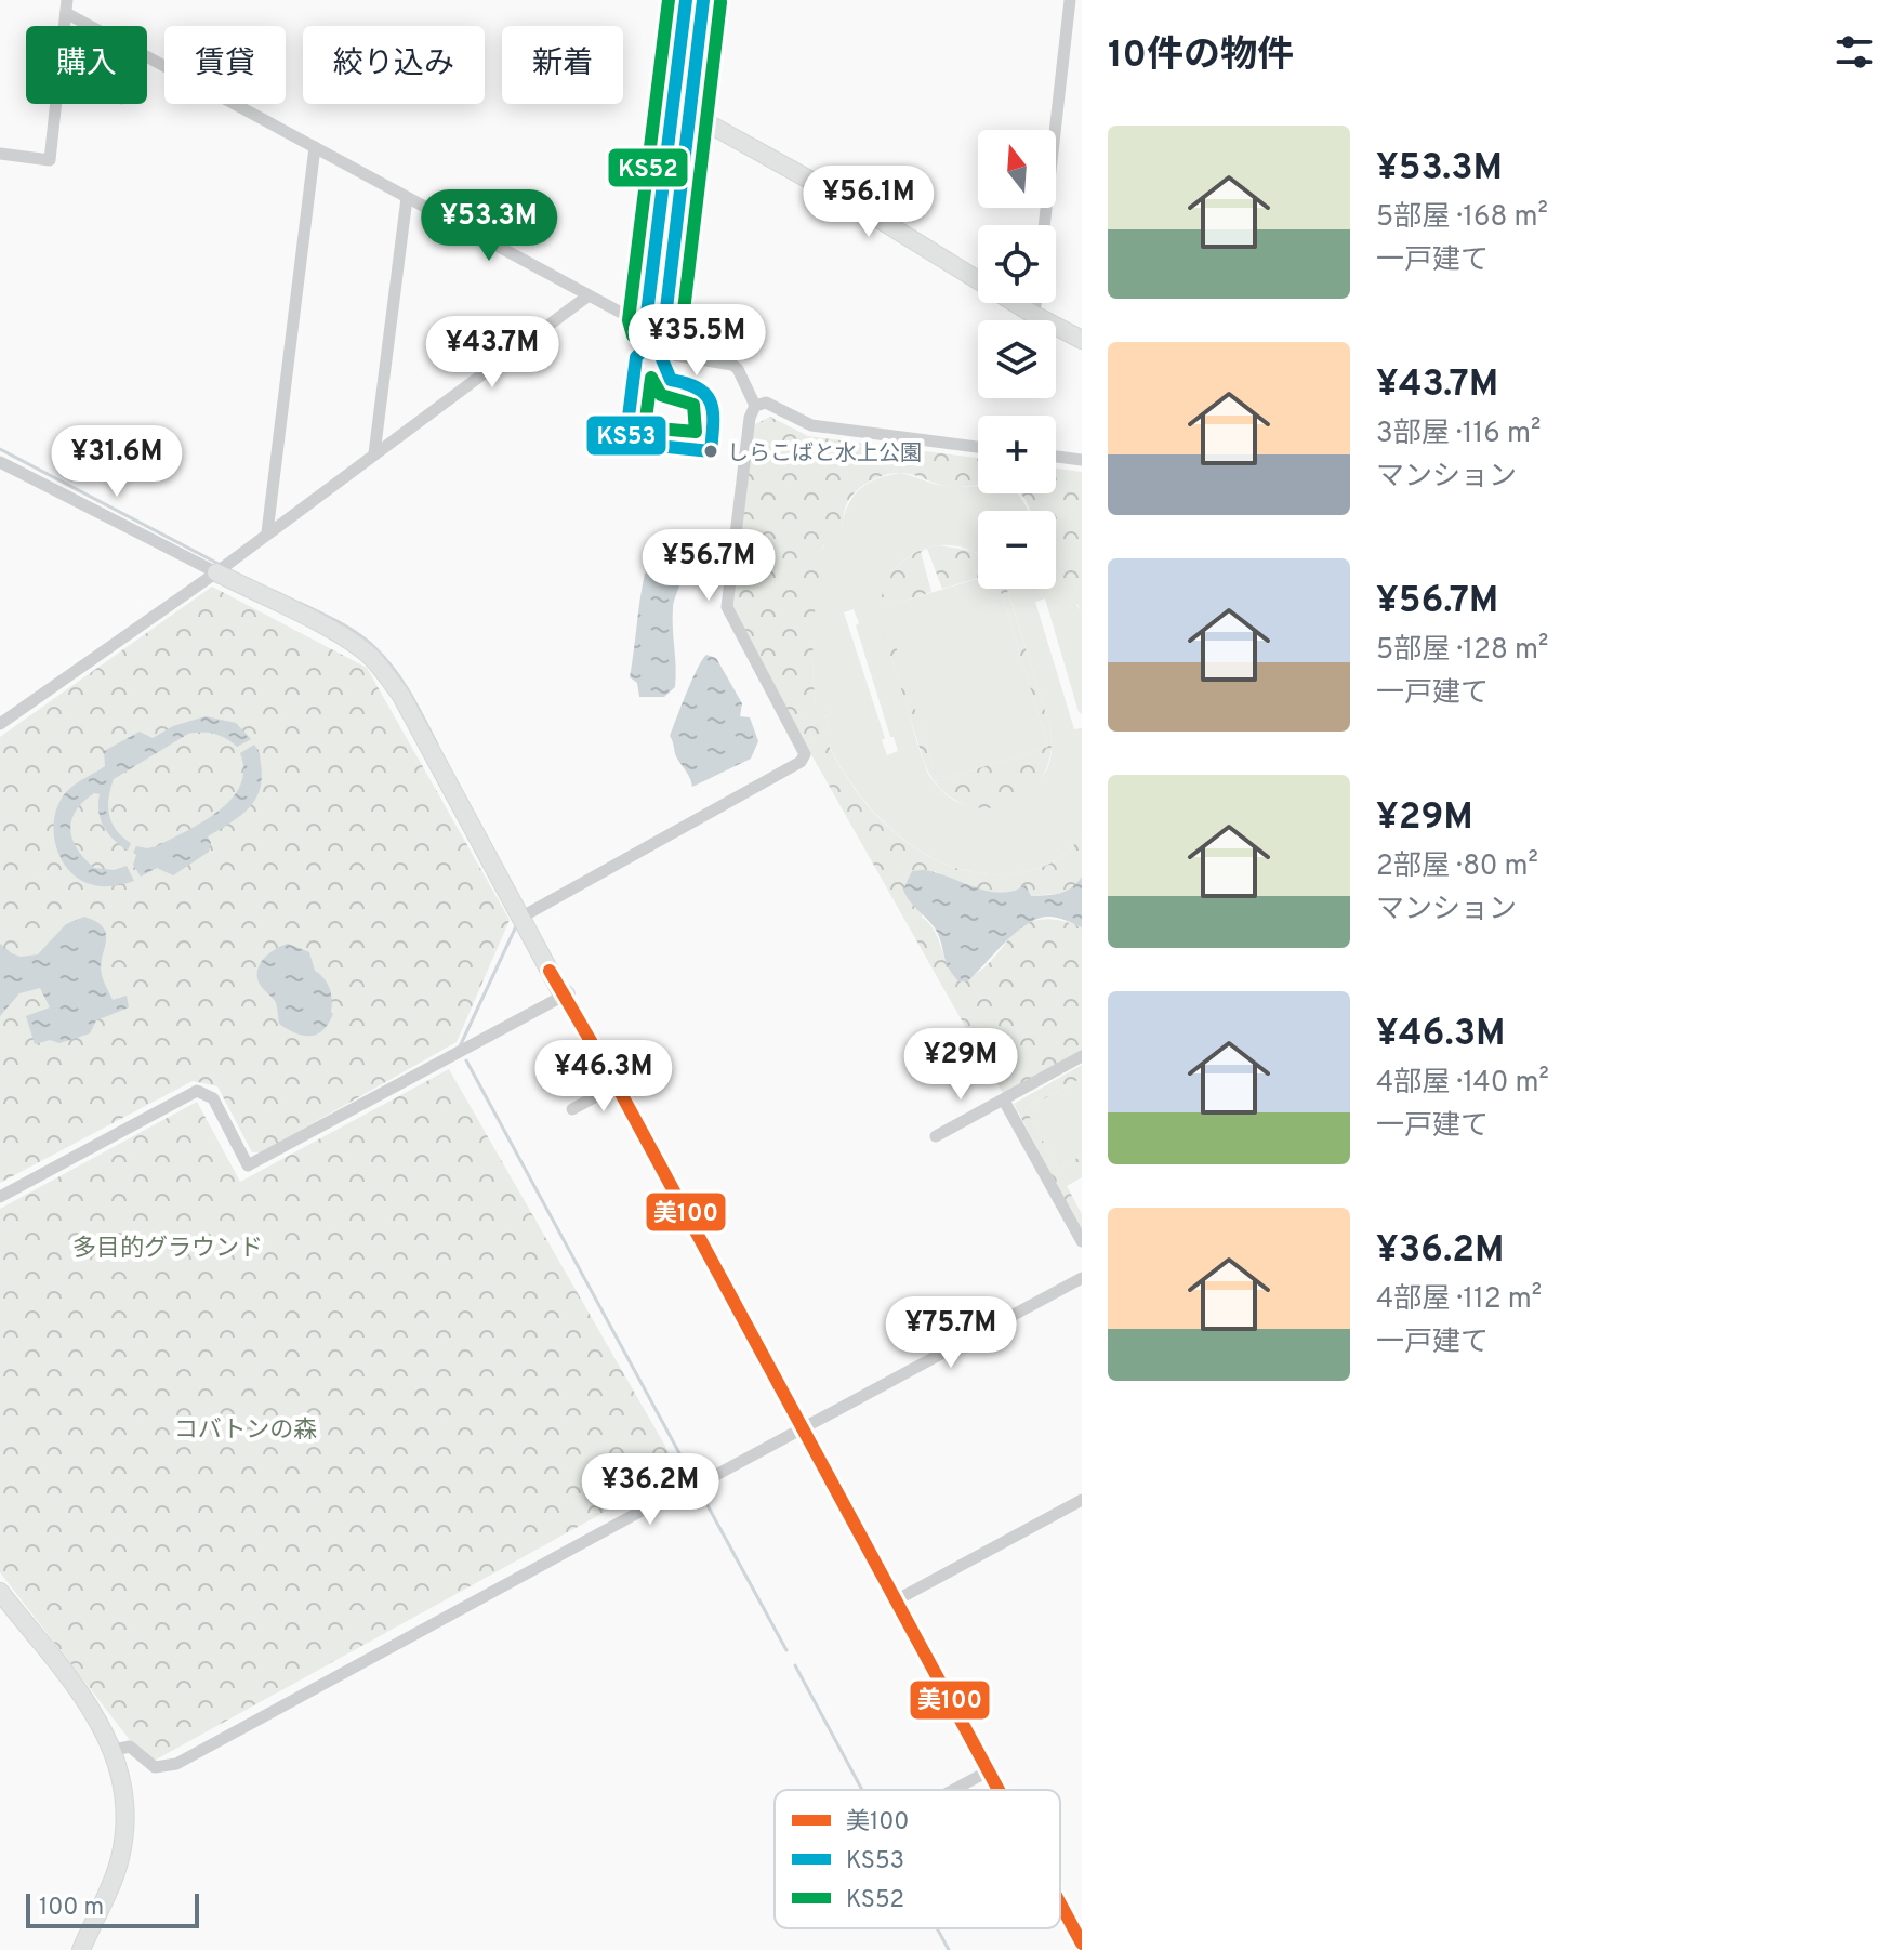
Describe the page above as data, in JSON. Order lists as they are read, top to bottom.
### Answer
{
  "parks": ["多目的グラウンド", "コバトンの森"],
  "places": ["しらこばと水上公園"],
  "lines": ["transit line KS53", "transit line KS52", "transit line 美100"],
  "legend": ["美100", "KS53", "KS52"],
  "scale_bar": "100 m",
  "north": "top",
  "page": {
    "heading": "10件の物件",
    "chip": [
      "購入",
      "賃貸",
      "絞り込み",
      "新着"
    ],
    "list": [
      {
        "name": "¥53.3M",
        "note": "5部屋 · 168 m² · 一戸建て"
      },
      {
        "name": "¥43.7M",
        "note": "3部屋 · 116 m² · マンション"
      },
      {
        "name": "¥56.7M",
        "note": "5部屋 · 128 m² · 一戸建て"
      },
      {
        "name": "¥29M",
        "note": "2部屋 · 80 m² · マンション"
      },
      {
        "name": "¥46.3M",
        "note": "4部屋 · 140 m² · 一戸建て"
      },
      {
        "name": "¥36.2M",
        "note": "4部屋 · 112 m² · 一戸建て"
      }
    ],
    "map_buttons": ["+", "−"],
    "price": [
      "¥56.1M",
      "¥53.3M",
      "¥35.5M",
      "¥43.7M",
      "¥31.6M",
      "¥56.7M",
      "¥29M",
      "¥46.3M",
      "¥75.7M",
      "¥36.2M"
    ],
    "scale": "100 m"
  }
}
